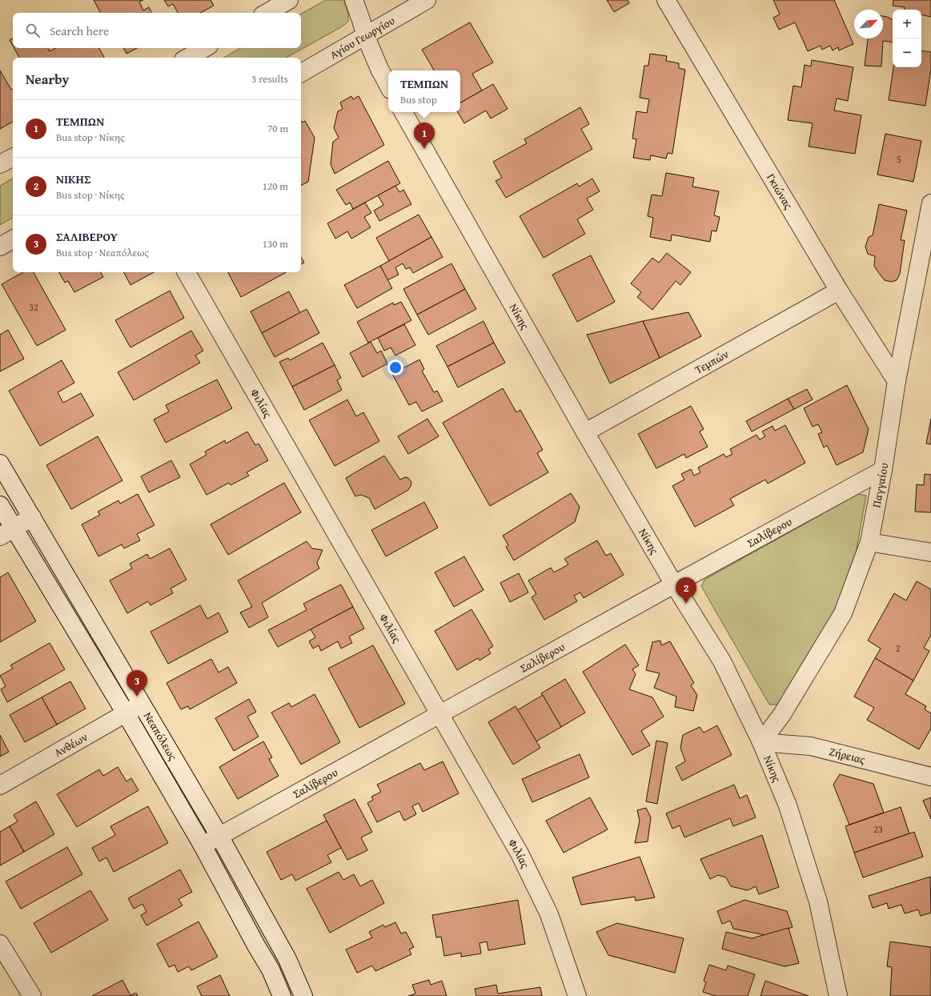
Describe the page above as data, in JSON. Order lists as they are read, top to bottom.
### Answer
{
  "streets": {
    "street": [
      "Αγίου Γεωργίου",
      "Γκιώνας",
      "Νίκης",
      "Τεμπών",
      "Φιλίας",
      "Παγγαίου",
      "Σαλίβερου",
      "Νεαπόλεως",
      "Ανθέων",
      "Ζήρειας"
    ]
  },
  "crossings": [
    ["Γκιώνας", "Τεμπών"],
    ["Γκιώνας", "Παγγαίου"],
    ["Νίκης", "Τεμπών"],
    ["Νίκης", "Παγγαίου"],
    ["Νίκης", "Σαλίβερου"],
    ["Νίκης", "Ζήρειας"],
    ["Φιλίας", "Σαλίβερου"],
    ["Παγγαίου", "Σαλίβερου"],
    ["Παγγαίου", "Ζήρειας"],
    ["Σαλίβερου", "Νεαπόλεως"],
    ["Νεαπόλεως", "Ανθέων"]
  ],
  "house_numbers": [
    "5",
    "32",
    "2",
    "23"
  ],
  "north": "top right",
  "page": {
    "map_buttons": ["+", "−"],
    "search": "Search here",
    "heading": ["Nearby", "3 results"],
    "popup": ["ΤΕΜΠΩΝ", "Bus stop"],
    "list": [
      {
        "mark": "1",
        "name": "ΤΕΜΠΩΝ",
        "note": "Bus stop · Νίκης",
        "value": "70 m"
      },
      {
        "mark": "2",
        "name": "ΝΙΚΗΣ",
        "note": "Bus stop · Νίκης",
        "value": "120 m"
      },
      {
        "mark": "3",
        "name": "ΣΑΛΙΒΕΡΟΥ",
        "note": "Bus stop · Νεαπόλεως",
        "value": "130 m"
      }
    ],
    "pins": ["1", "2", "3"]
  }
}
